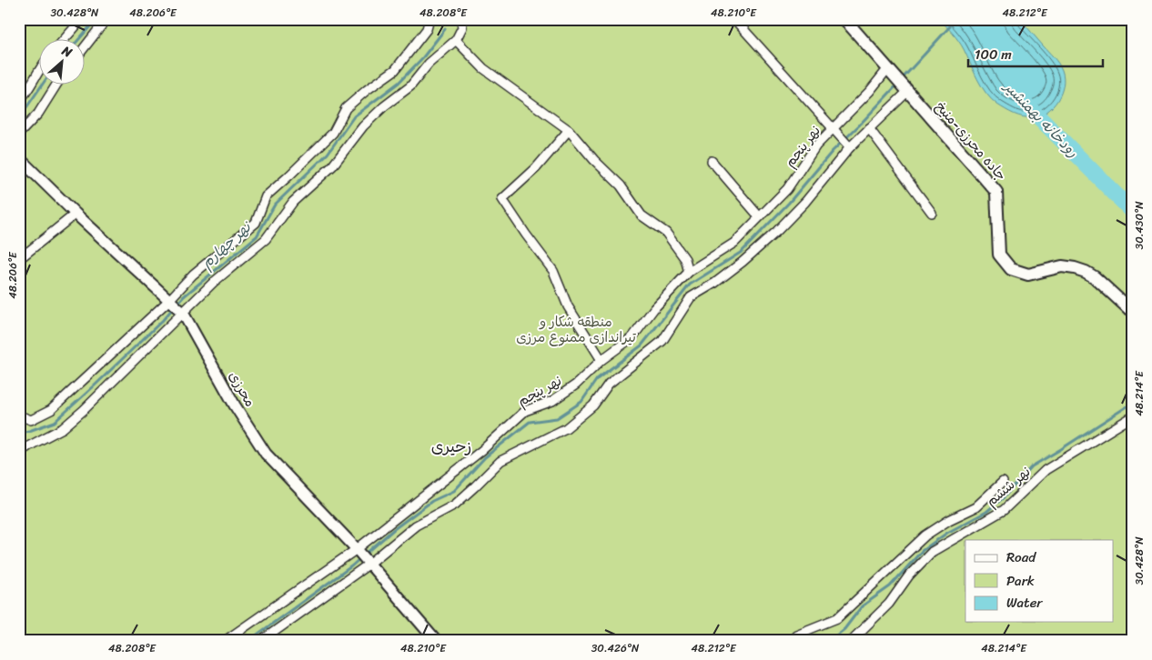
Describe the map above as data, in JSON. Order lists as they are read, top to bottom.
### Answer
{
  "streets": {
    "main road": ["جاده محرزی-منیخ"],
    "street": ["نهر پنجم", "محرزی", "نهر ششم"]
  },
  "crossings": [
    ["جاده محرزی-منیخ", "نهر پنجم"],
    ["نهر پنجم", "محرزی"]
  ],
  "districts": ["زحیری"],
  "water": ["رودخانه بهمنشیر", "نهر چهارم"],
  "parks": ["منطقه شکار و تیراندازی ممنوع مرزی"],
  "legend": ["Road", "Park", "Water"],
  "scale_bar": "100 m",
  "north": "top right",
  "coordinates": [
    "30.428°N",
    "48.206°E",
    "48.208°E",
    "48.210°E",
    "48.212°E",
    "30.430°N",
    "48.214°E",
    "30.426°N"
  ]
}
